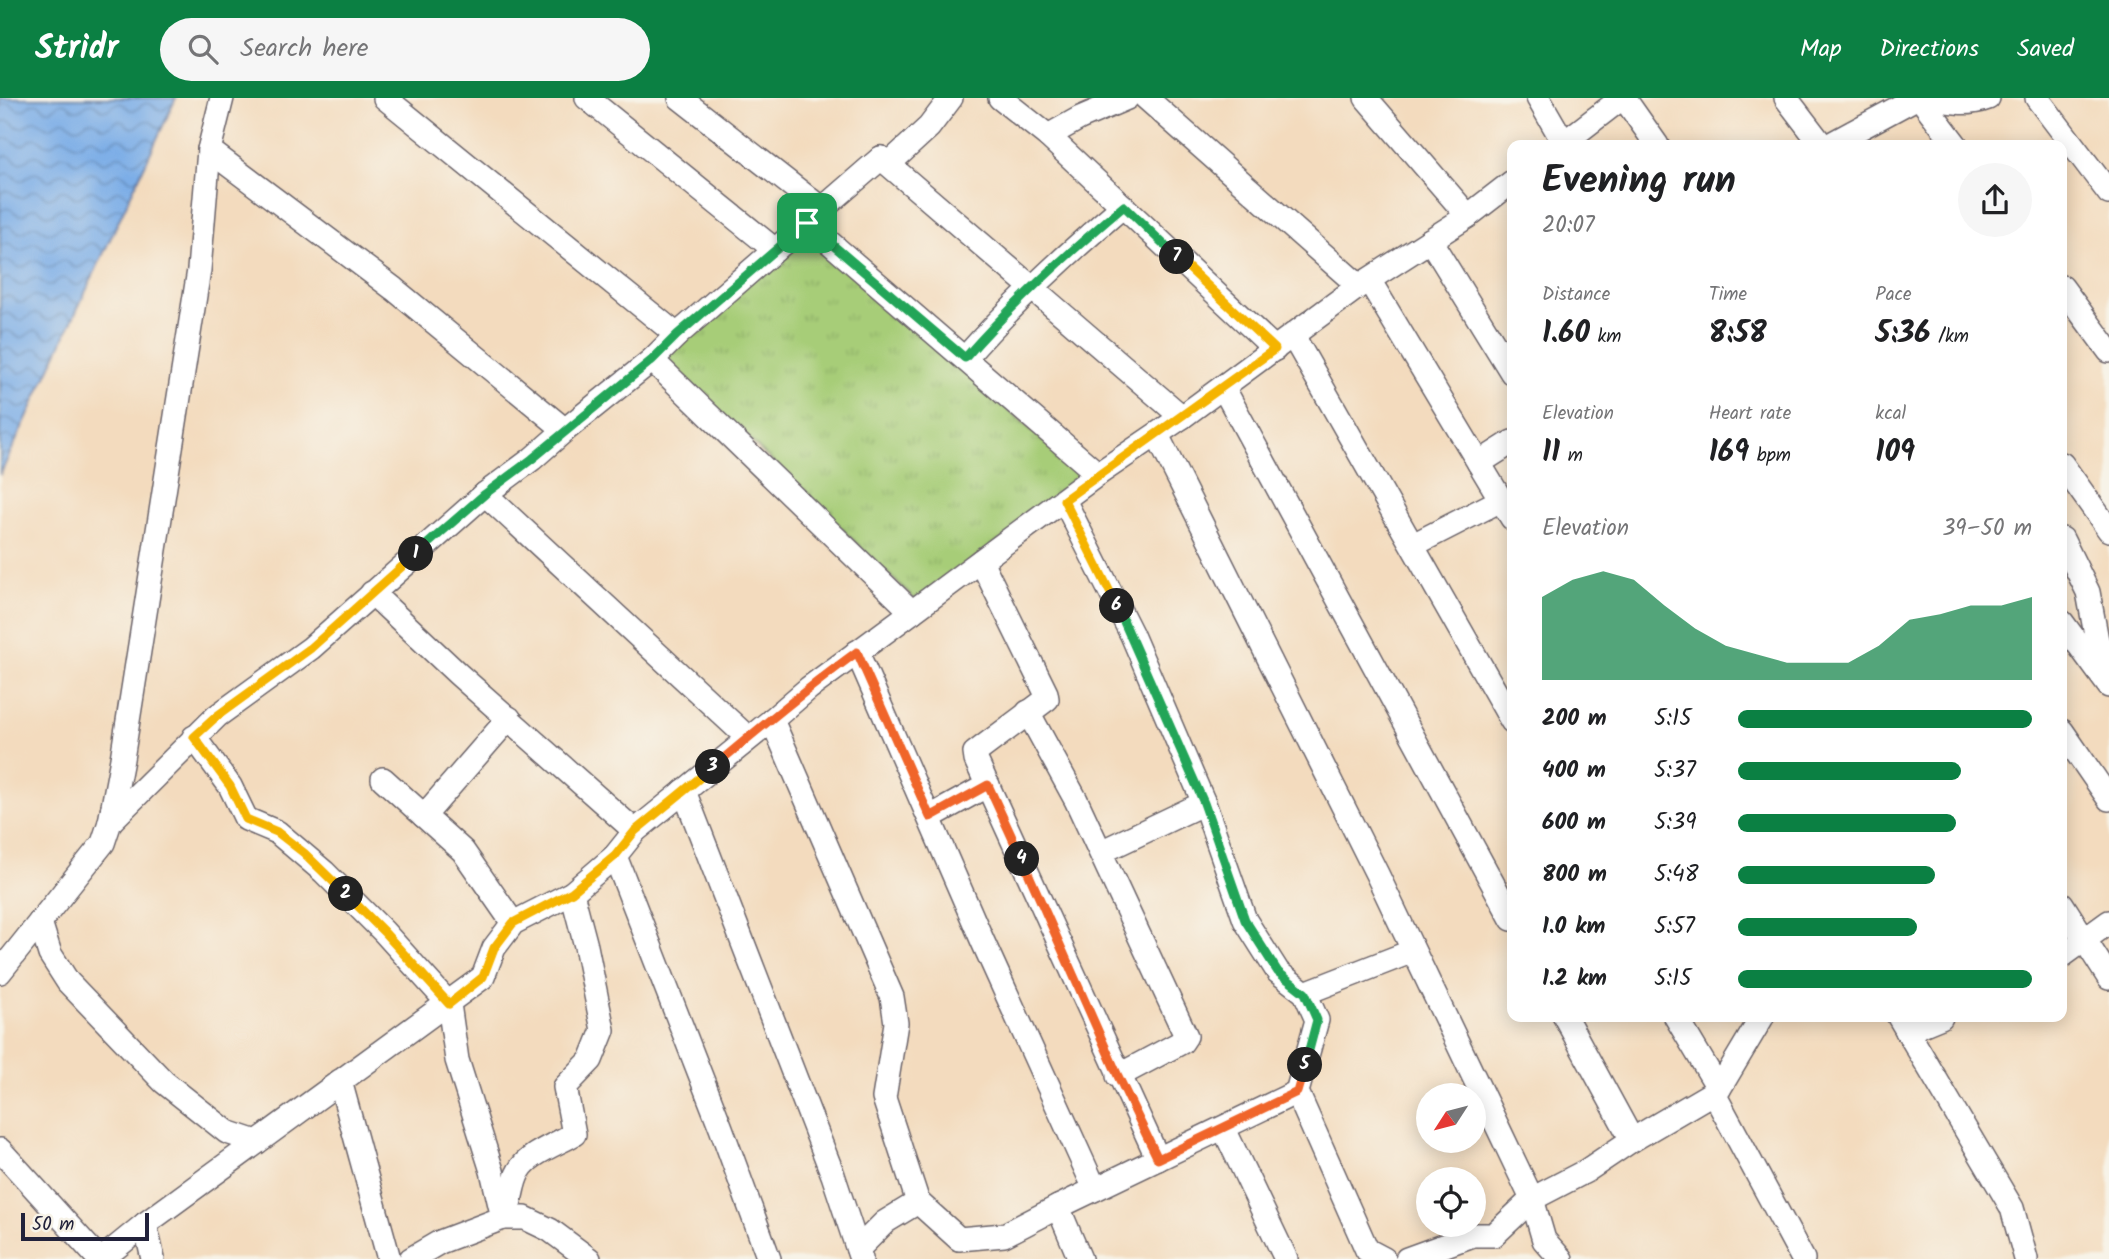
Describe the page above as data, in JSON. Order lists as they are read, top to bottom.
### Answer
{
  "scale_bar": "50 m",
  "north": "bottom left",
  "page": {
    "header": "Stridr",
    "search": "Search here",
    "nav": ["Map", "Directions", "Saved"],
    "heading": ["Evening run", "20:07"],
    "pins": [
      "7",
      "1",
      "6",
      "3",
      "4",
      "2",
      "5"
    ],
    "stats": [
      ["Distance", "1.60 km"],
      ["Time", "8:58"],
      ["Pace", "5:36 /km"],
      ["Elevation", "11 m"],
      ["Heart rate", "169 bpm"],
      ["kcal", "109"]
    ],
    "chart": ["Elevation", "39–50 m"],
    "list": [
      {
        "name": "200 m",
        "note": "5:15"
      },
      {
        "name": "400 m",
        "note": "5:37"
      },
      {
        "name": "600 m",
        "note": "5:39"
      },
      {
        "name": "800 m",
        "note": "5:48"
      },
      {
        "name": "1.0 km",
        "note": "5:57"
      },
      {
        "name": "1.2 km",
        "note": "5:15"
      }
    ],
    "scale": "50 m"
  }
}
